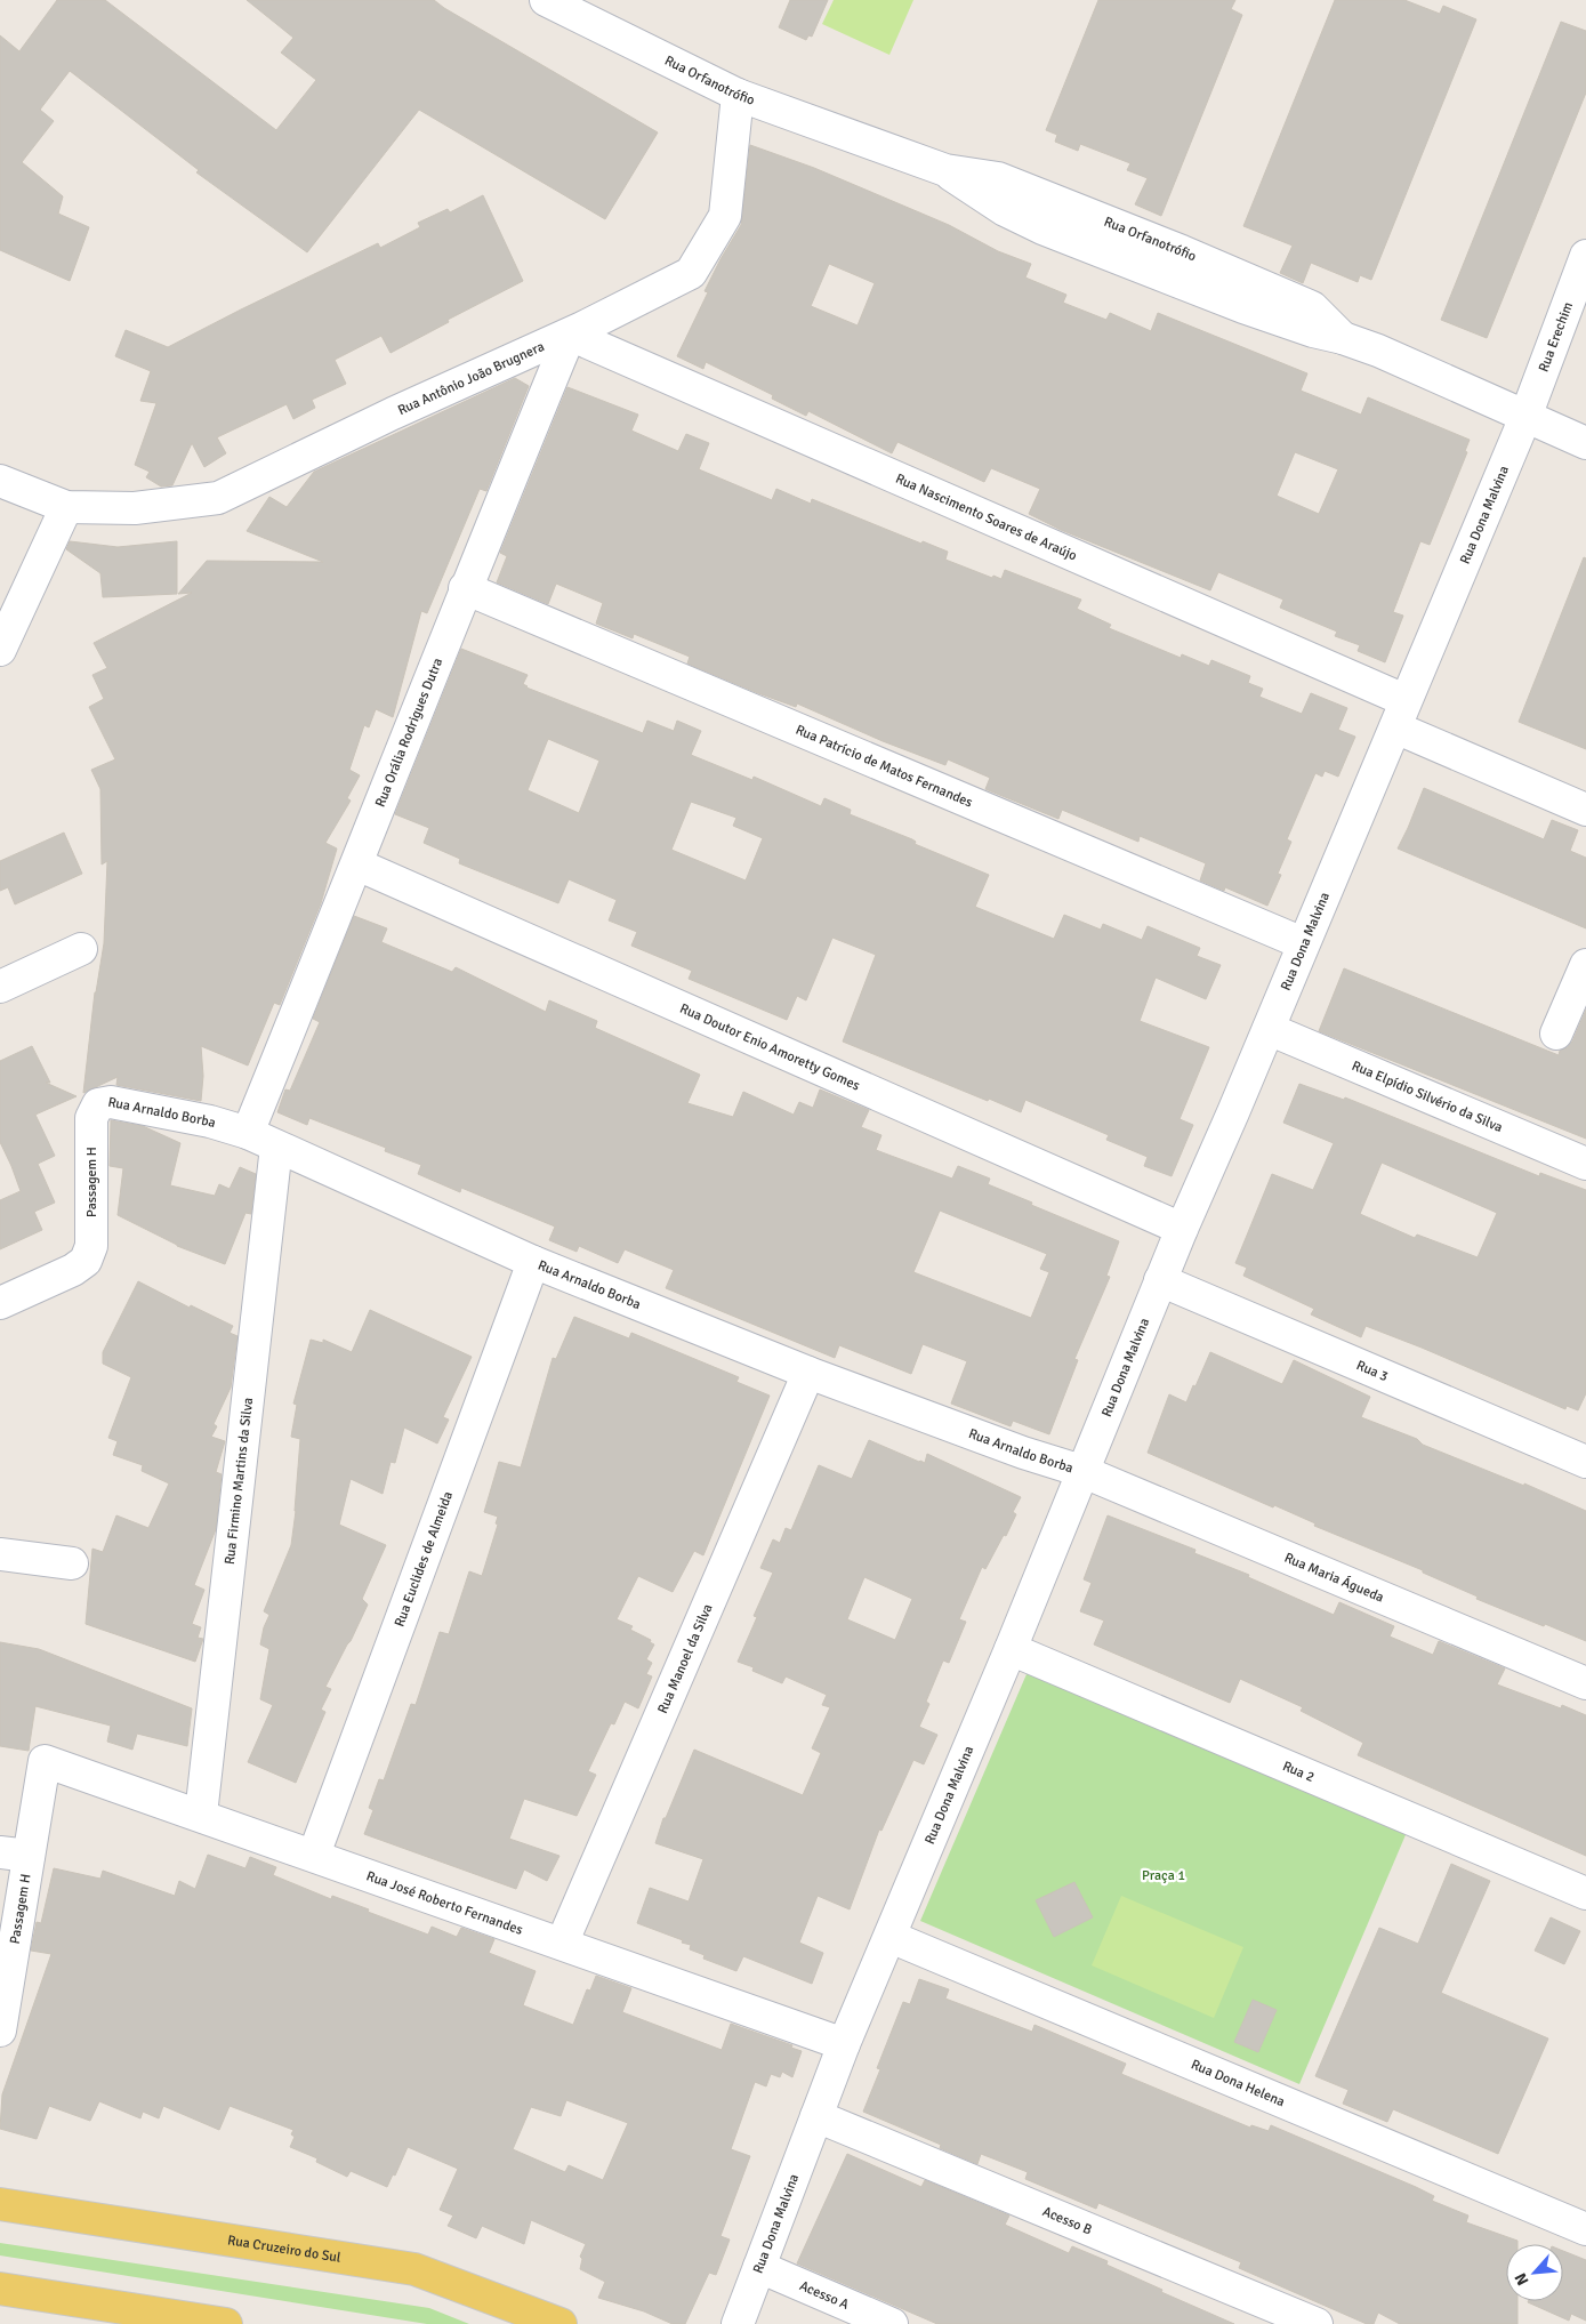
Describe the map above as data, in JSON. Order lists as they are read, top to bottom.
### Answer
{
  "streets": {
    "main road": ["Rua Cruzeiro do Sul"],
    "street": [
      "Rua Orfanotrófio",
      "Rua Erechim",
      "Rua Antônio João Brugnera",
      "Rua Dona Malvina",
      "Rua Nascimento Soares de Araújo",
      "Rua Orália Rodrigues Dutra",
      "Rua Patrício de Matos Fernandes",
      "Rua Doutor Enio Amoretty Gomes",
      "Rua Elpídio Silvério da Silva",
      "Rua Arnaldo Borba",
      "Passagem H",
      "Rua 3",
      "Rua Firmino Martins da Silva",
      "Rua Euclides de Almeida",
      "Rua Maria Águeda",
      "Rua Manoel da Silva",
      "Rua 2",
      "Rua José Roberto Fernandes",
      "Rua Dona Helena",
      "Acesso B",
      "Acesso A"
    ]
  },
  "crossings": [
    ["Rua Orfanotrófio", "Rua Erechim"],
    ["Rua Orfanotrófio", "Rua Antônio João Brugnera"],
    ["Rua Orfanotrófio", "Rua Dona Malvina"],
    ["Rua Erechim", "Rua Dona Malvina"],
    ["Rua Antônio João Brugnera", "Rua Nascimento Soares de Araújo"],
    ["Rua Antônio João Brugnera", "Rua Orália Rodrigues Dutra"],
    ["Rua Dona Malvina", "Rua Nascimento Soares de Araújo"],
    ["Rua Dona Malvina", "Rua Patrício de Matos Fernandes"],
    ["Rua Dona Malvina", "Rua Doutor Enio Amoretty Gomes"],
    ["Rua Dona Malvina", "Rua Elpídio Silvério da Silva"],
    ["Rua Dona Malvina", "Rua Arnaldo Borba"],
    ["Rua Dona Malvina", "Rua 3"],
    ["Rua Dona Malvina", "Rua Maria Águeda"],
    ["Rua Dona Malvina", "Rua 2"],
    ["Rua Dona Malvina", "Rua José Roberto Fernandes"],
    ["Rua Dona Malvina", "Rua Dona Helena"],
    ["Rua Dona Malvina", "Acesso B"],
    ["Rua Dona Malvina", "Acesso A"],
    ["Rua Nascimento Soares de Araújo", "Rua Orália Rodrigues Dutra"],
    ["Rua Orália Rodrigues Dutra", "Rua Patrício de Matos Fernandes"],
    ["Rua Orália Rodrigues Dutra", "Rua Doutor Enio Amoretty Gomes"],
    ["Rua Orália Rodrigues Dutra", "Rua Arnaldo Borba"],
    ["Rua Arnaldo Borba", "Passagem H"],
    ["Rua Arnaldo Borba", "Rua Firmino Martins da Silva"],
    ["Rua Arnaldo Borba", "Rua Euclides de Almeida"],
    ["Rua Arnaldo Borba", "Rua Maria Águeda"],
    ["Rua Arnaldo Borba", "Rua Manoel da Silva"],
    ["Passagem H", "Rua José Roberto Fernandes"],
    ["Rua Firmino Martins da Silva", "Rua José Roberto Fernandes"],
    ["Rua Euclides de Almeida", "Rua José Roberto Fernandes"],
    ["Rua Manoel da Silva", "Rua José Roberto Fernandes"]
  ],
  "parks": ["Praça 1"],
  "north": "bottom left"
}
